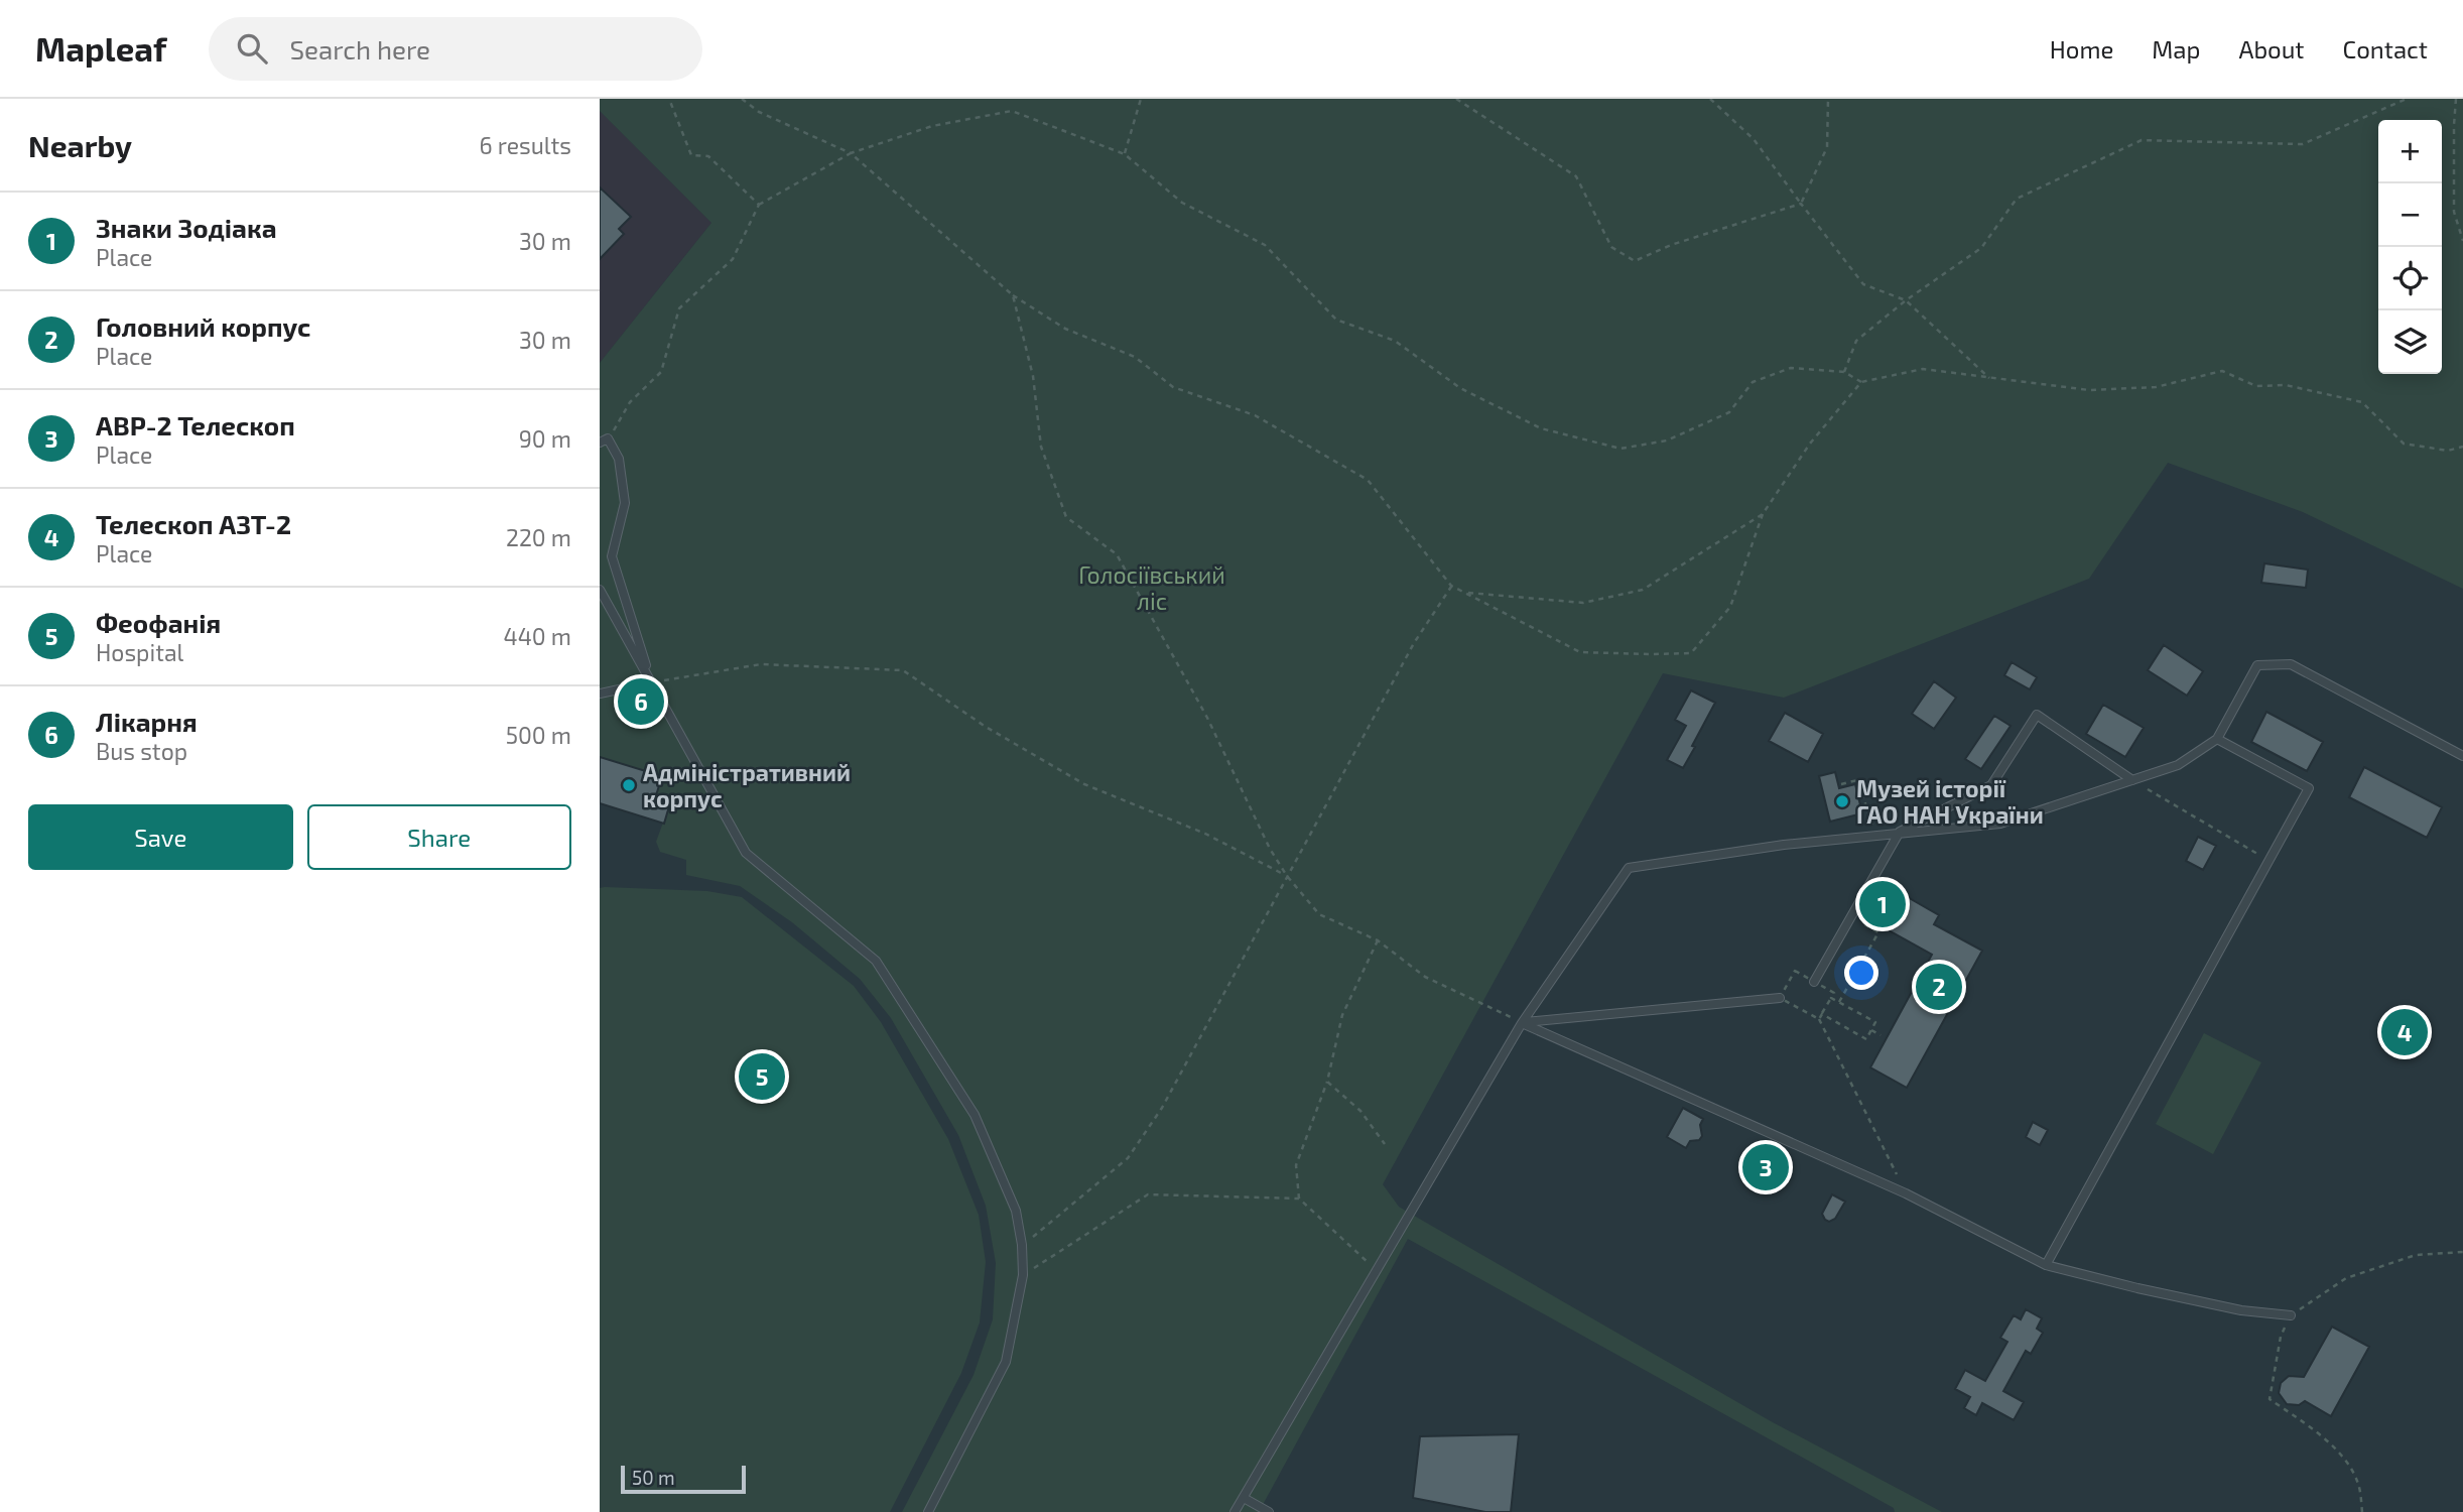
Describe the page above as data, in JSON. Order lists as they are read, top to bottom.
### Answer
{
  "parks": ["Голосіївський ліс"],
  "places": ["Адміністративний корпус", "Музей історії ГАО НАН України"],
  "scale_bar": "50 m",
  "page": {
    "header": "Mapleaf",
    "search": "Search here",
    "nav": [
      "Home",
      "Map",
      "About",
      "Contact"
    ],
    "heading": ["Nearby", "6 results"],
    "map_buttons": ["+", "−"],
    "list": [
      {
        "mark": "1",
        "name": "Знаки Зодіака",
        "note": "Place",
        "value": "30 m"
      },
      {
        "mark": "2",
        "name": "Головний корпус",
        "note": "Place",
        "value": "30 m"
      },
      {
        "mark": "3",
        "name": "АВР-2 Телескоп",
        "note": "Place",
        "value": "90 m"
      },
      {
        "mark": "4",
        "name": "Телескоп АЗТ-2",
        "note": "Place",
        "value": "220 m"
      },
      {
        "mark": "5",
        "name": "Феофанія",
        "note": "Hospital",
        "value": "440 m"
      },
      {
        "mark": "6",
        "name": "Лікарня",
        "note": "Bus stop",
        "value": "500 m"
      }
    ],
    "pins": [
      "6",
      "1",
      "2",
      "4",
      "5",
      "3"
    ],
    "buttons": ["Save", "Share"],
    "scale": "50 m"
  }
}
